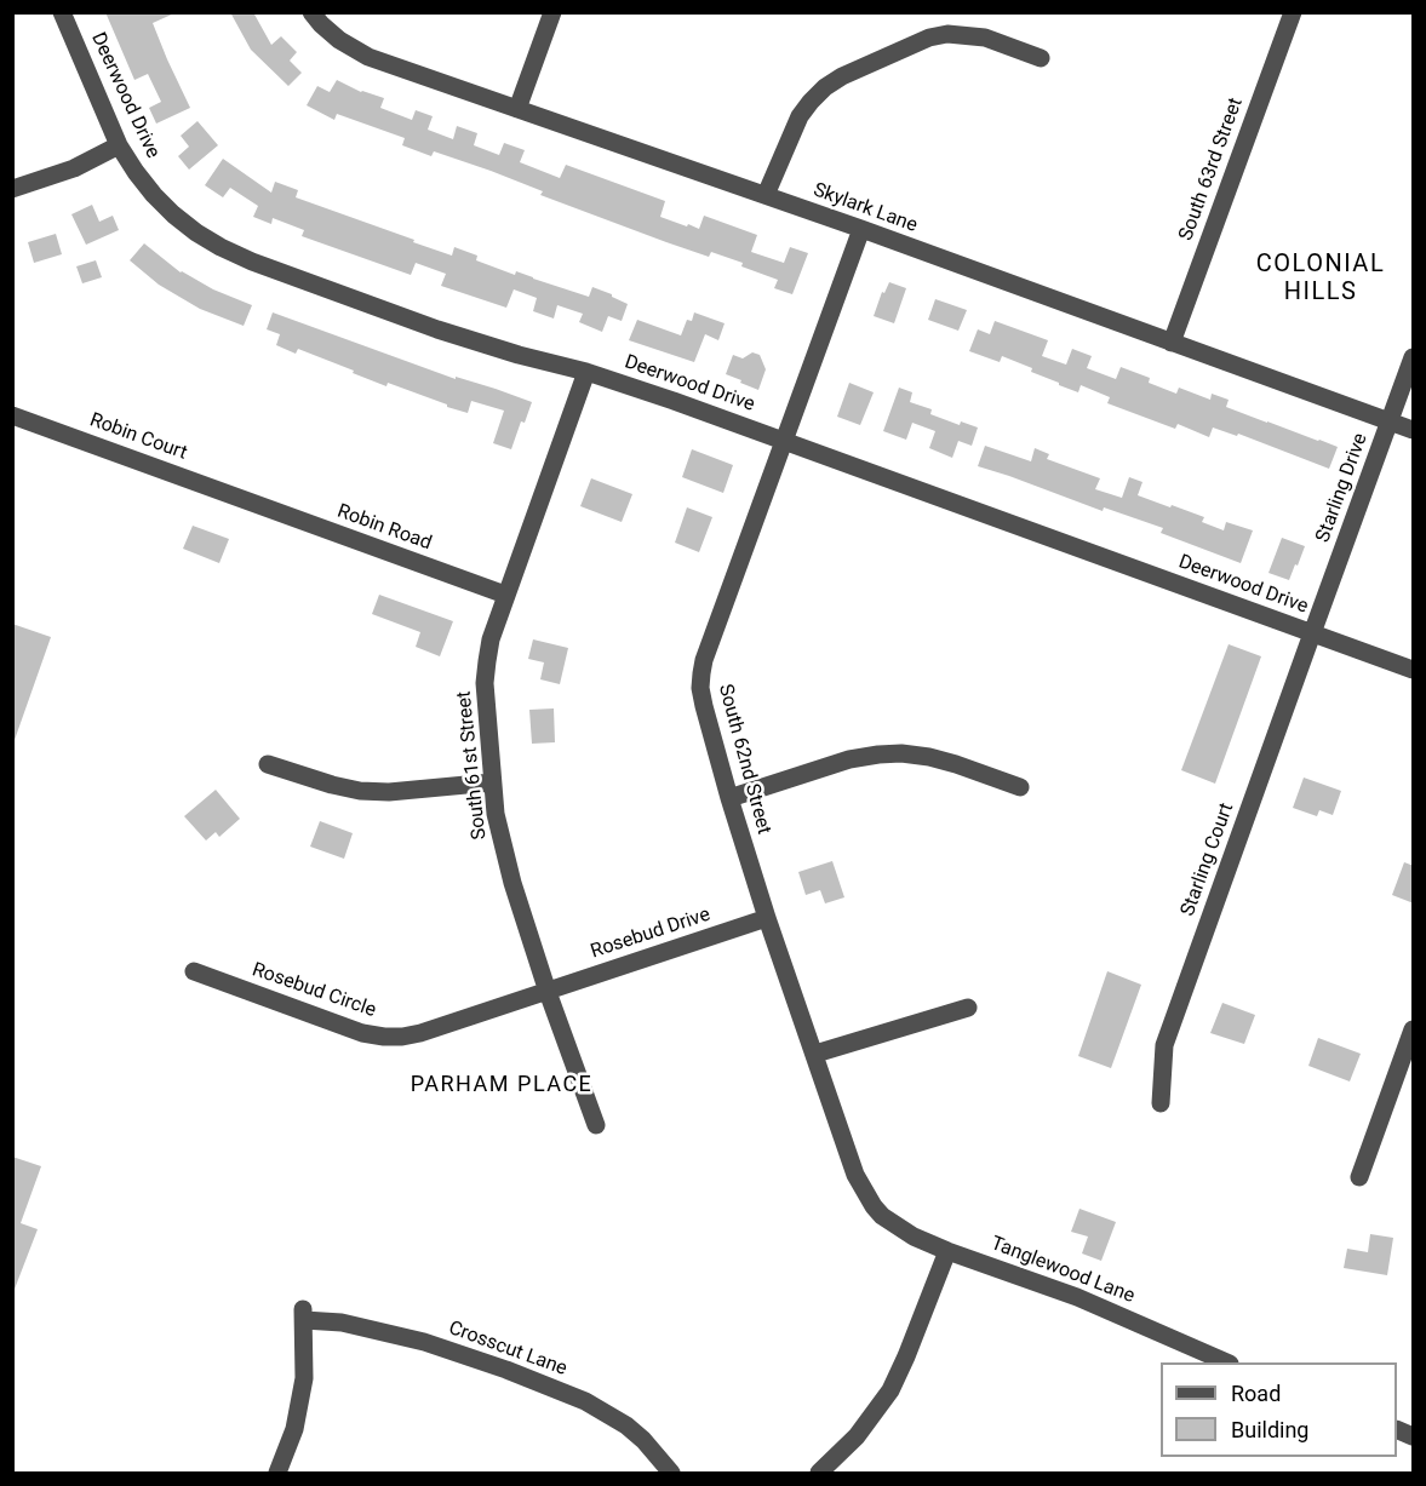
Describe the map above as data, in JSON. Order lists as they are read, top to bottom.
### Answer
{
  "streets": {
    "street": [
      "Deerwood Drive",
      "South 63rd Street",
      "Skylark Lane",
      "Robin Court",
      "Starling Drive",
      "Robin Road",
      "South 62nd Street",
      "South 61st Street",
      "Starling Court",
      "Rosebud Drive",
      "Rosebud Circle",
      "Tanglewood Lane",
      "Crosscut Lane"
    ]
  },
  "crossings": [
    ["Deerwood Drive", "Starling Drive"],
    ["Deerwood Drive", "South 62nd Street"],
    ["Deerwood Drive", "South 61st Street"],
    ["Deerwood Drive", "Starling Court"],
    ["South 63rd Street", "Skylark Lane"],
    ["Skylark Lane", "Starling Drive"],
    ["Skylark Lane", "South 62nd Street"],
    ["Robin Court", "Robin Road"],
    ["Starling Drive", "Starling Court"],
    ["Robin Road", "South 61st Street"],
    ["South 62nd Street", "Rosebud Drive"],
    ["South 62nd Street", "Tanglewood Lane"],
    ["South 61st Street", "Rosebud Drive"],
    ["South 61st Street", "Rosebud Circle"],
    ["Rosebud Drive", "Rosebud Circle"]
  ],
  "districts": ["COLONIAL HILLS", "PARHAM PLACE"],
  "legend": ["Road", "Building"]
}
